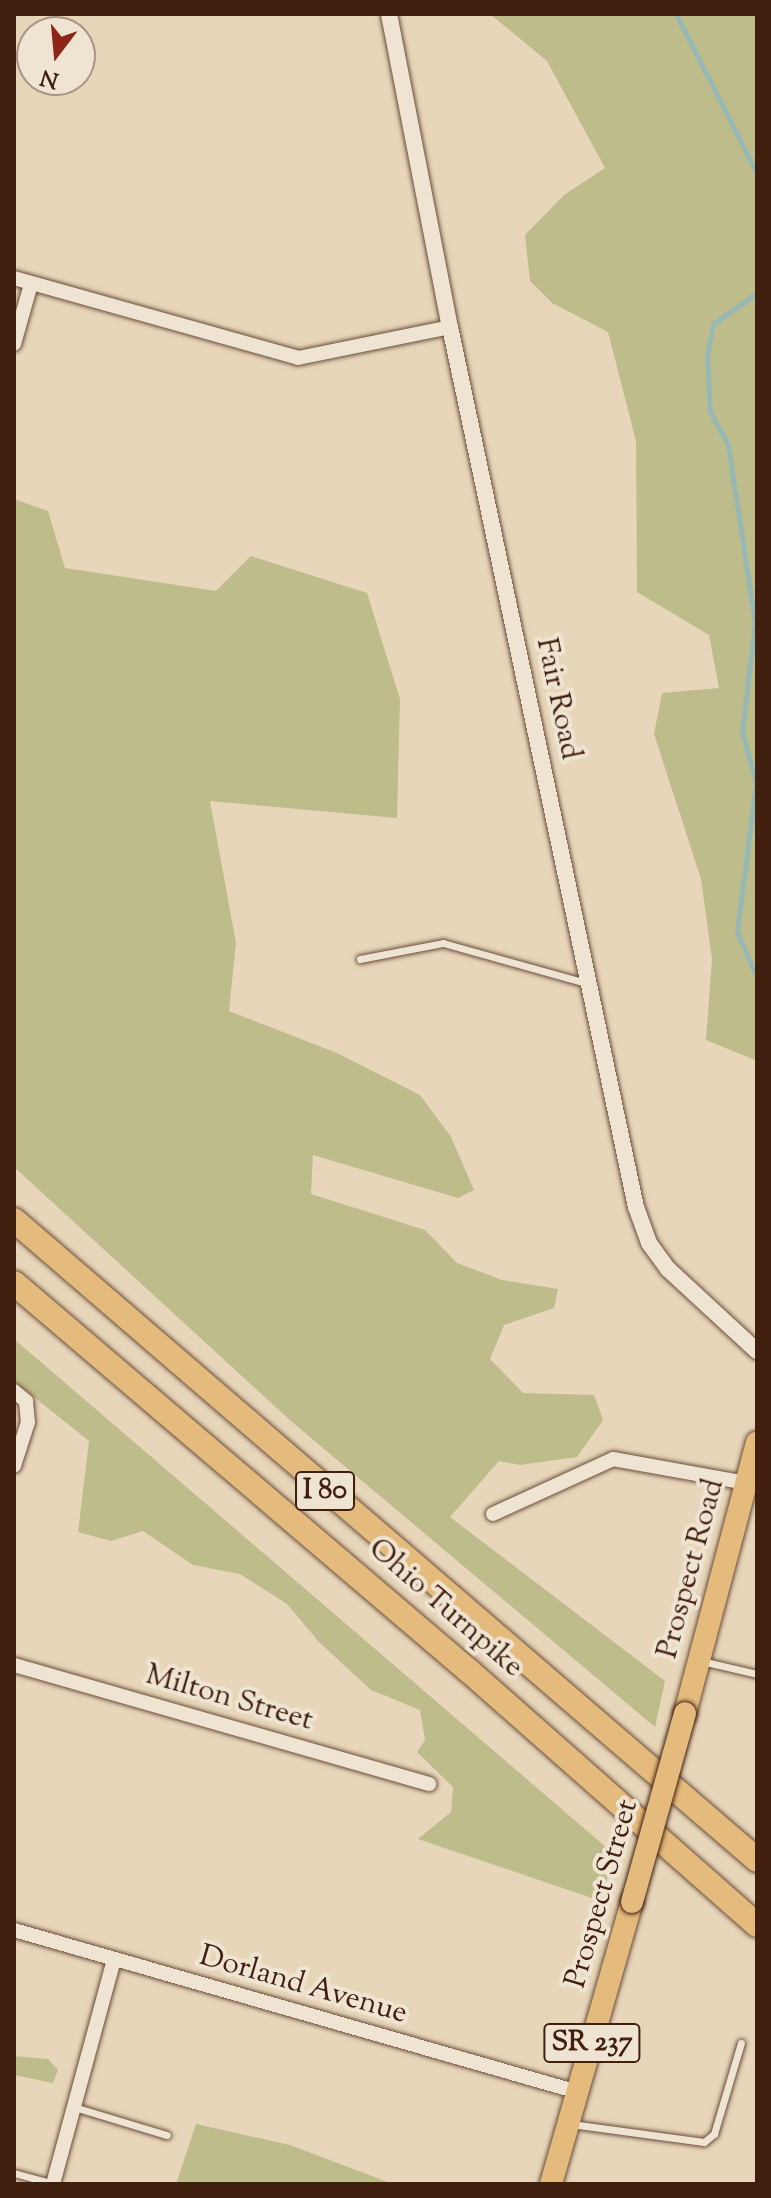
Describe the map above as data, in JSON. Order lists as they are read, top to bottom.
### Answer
{
  "streets": {
    "highway": ["I 80", "Ohio Turnpike"],
    "main road": ["Prospect Road", "Prospect Street", "SR 237"],
    "street": ["Fair Road", "Milton Street", "Dorland Avenue"]
  },
  "crossings": [
    ["Prospect Road", "Prospect Street"],
    ["Prospect Street", "Dorland Avenue"]
  ],
  "north": "bottom"
}
